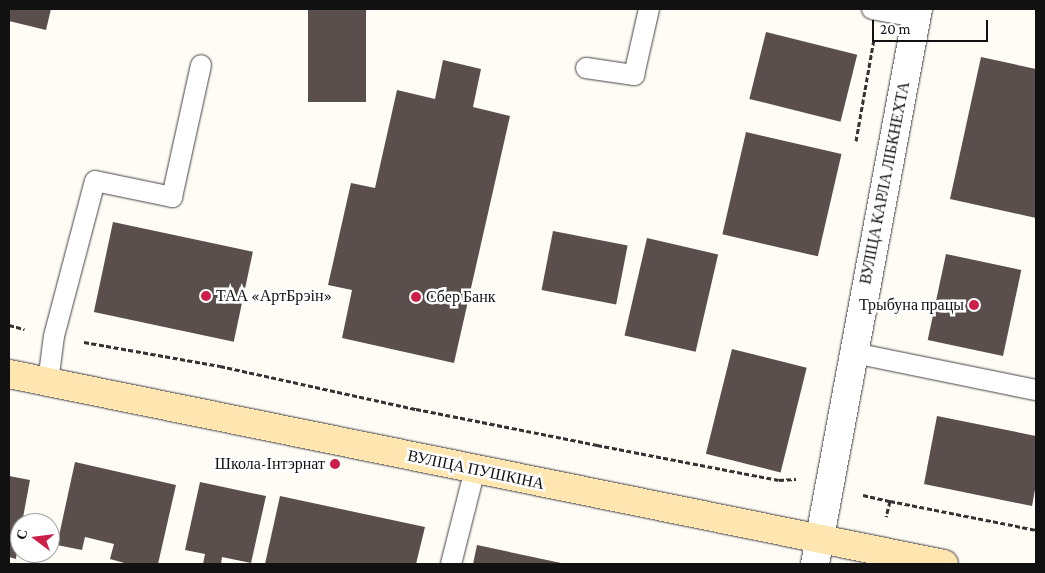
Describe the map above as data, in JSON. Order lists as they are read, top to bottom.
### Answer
{
  "streets": {
    "main road": ["ВУЛІЦА ПУШКІНА"],
    "street": ["ВУЛІЦА КАРЛА ЛІБКНЕХТА"]
  },
  "crossings": [
    ["ВУЛІЦА КАРЛА ЛІБКНЕХТА", "ВУЛІЦА ПУШКІНА"]
  ],
  "places": [
    "ТАА «АртБрэін»",
    "Сбер Банк",
    "Трыбуна працы",
    "Школа-Інтэрнат"
  ],
  "scale_bar": "20 m",
  "north": "left"
}
